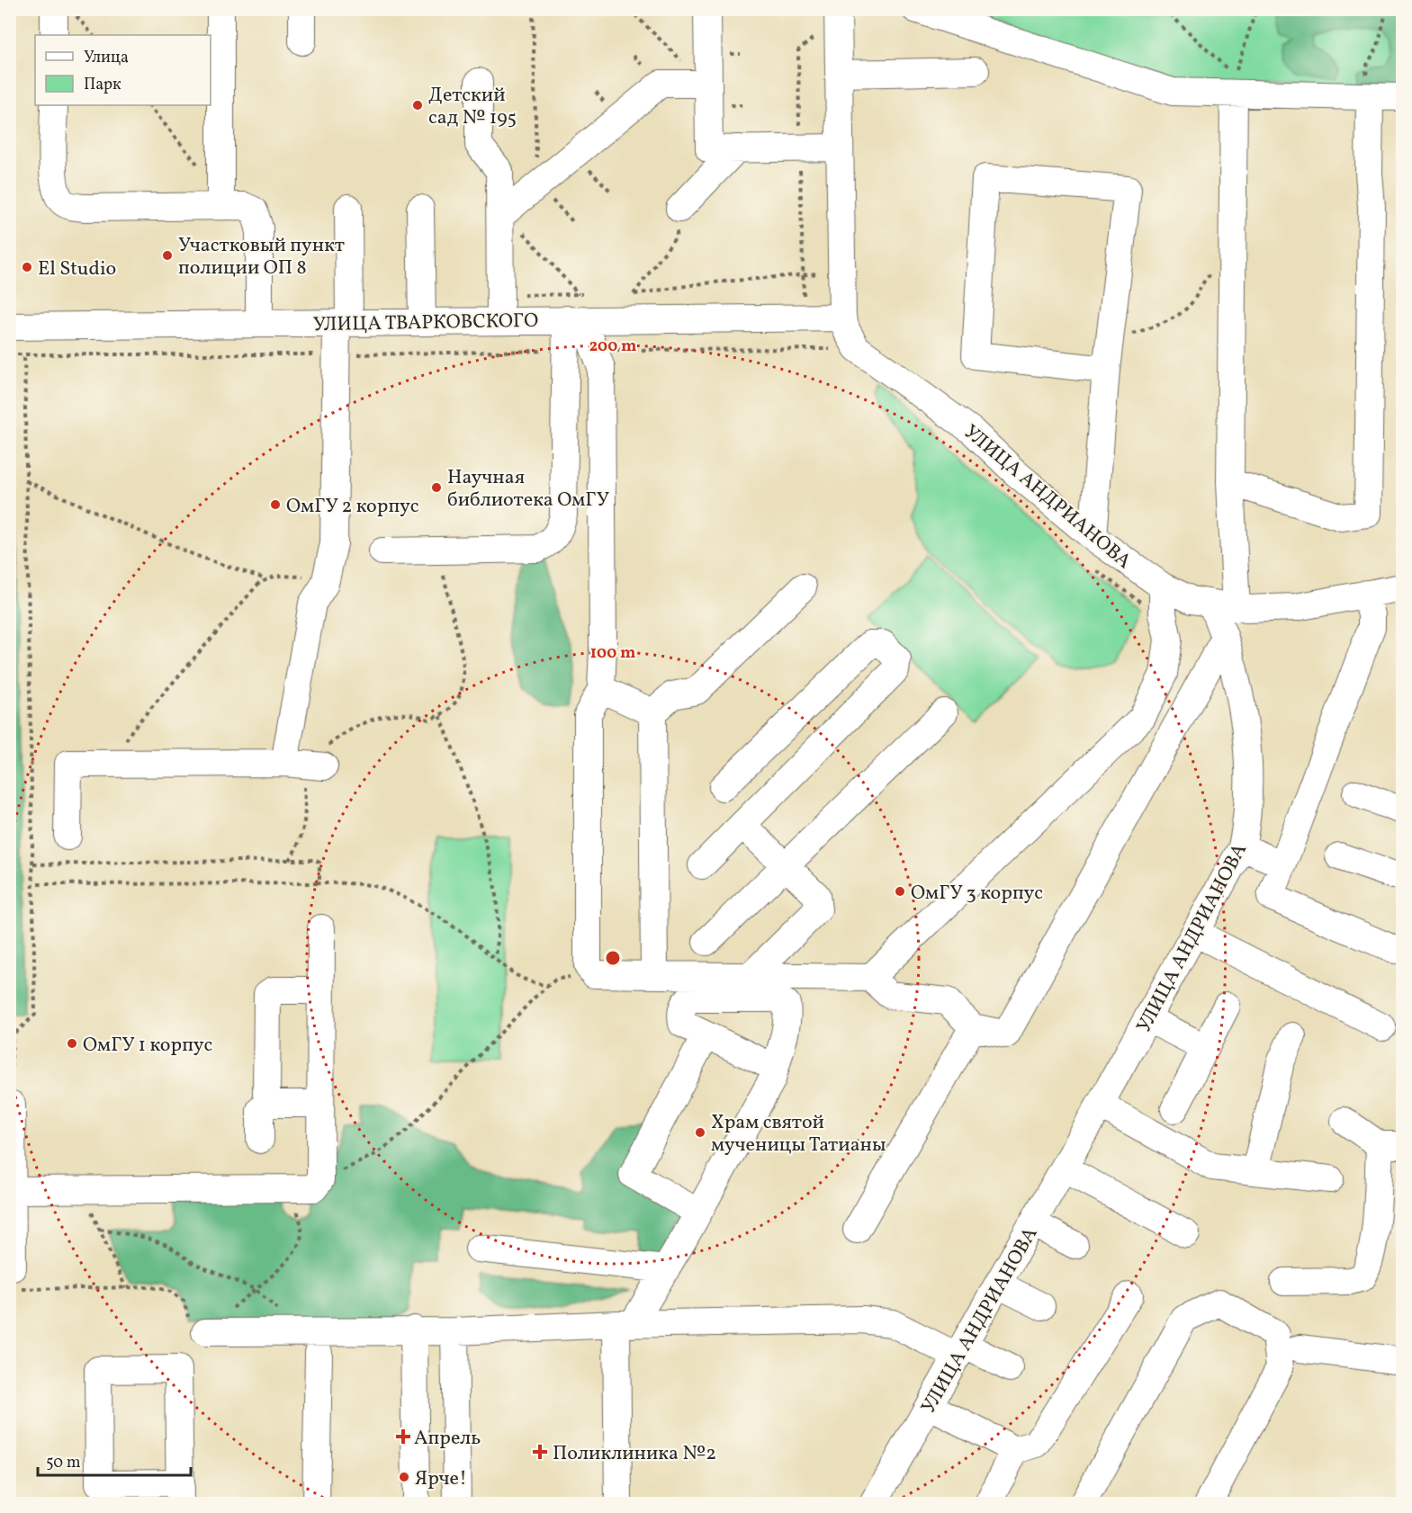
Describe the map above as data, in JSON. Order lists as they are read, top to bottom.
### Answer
{
  "streets": {
    "street": ["УЛИЦА ТВАРКОВСКОГО", "УЛИЦА АНДРИАНОВА"]
  },
  "crossings": [
    ["УЛИЦА ТВАРКОВСКОГО", "УЛИЦА АНДРИАНОВА"]
  ],
  "places": {
    "other": [
      "Детский сад № 195",
      "Участковый пункт полиции ОП 8",
      "El Studio",
      "Научная библиотека ОмГУ",
      "ОмГУ 2 корпус",
      "ОмГУ 3 корпус",
      "ОмГУ 1 корпус",
      "Храм святой мученицы Татианы",
      "Ярче!"
    ],
    "health": ["Апрель", "Поликлиника №2"]
  },
  "legend": ["Улица", "Парк"],
  "scale_bar": "50 m",
  "rings": ["200 m", "100 m"]
}
